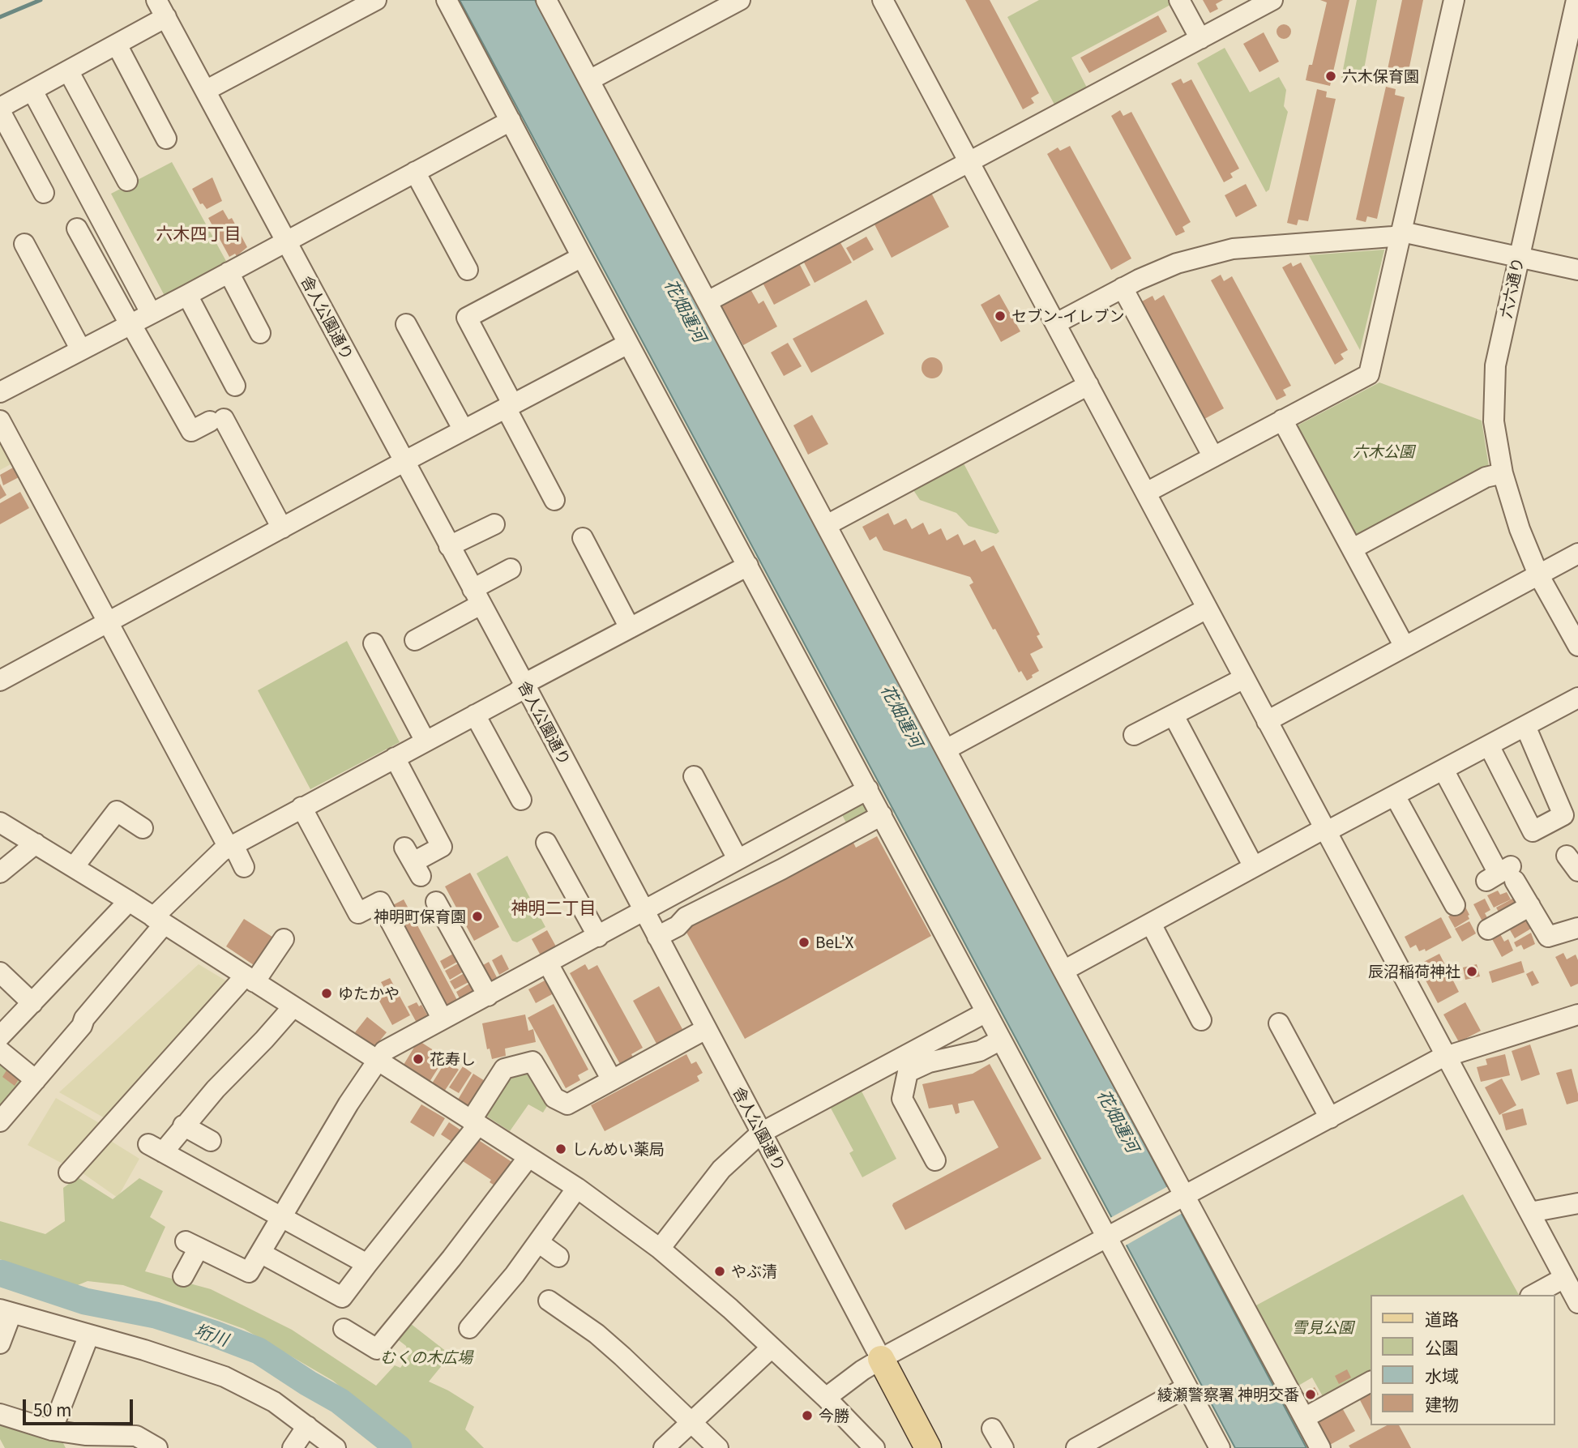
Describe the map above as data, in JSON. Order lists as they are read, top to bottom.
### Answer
{
  "streets": {
    "main road": ["舎人公園通り"],
    "street": ["六六通り"]
  },
  "districts": ["六木四丁目", "神明二丁目"],
  "water": ["花畑運河", "垳川"],
  "parks": ["六木公園", "雪見公園", "むくの木広場"],
  "places": [
    "六木保育園",
    "セブン-イレブン",
    "神明町保育園",
    "BeL'X",
    "辰沼稲荷神社",
    "ゆたかや",
    "花寿し",
    "しんめい薬局",
    "やぶ清",
    "綾瀬警察署 神明交番",
    "今勝"
  ],
  "legend": [
    "道路",
    "公園",
    "水域",
    "建物"
  ],
  "scale_bar": "50 m"
}
